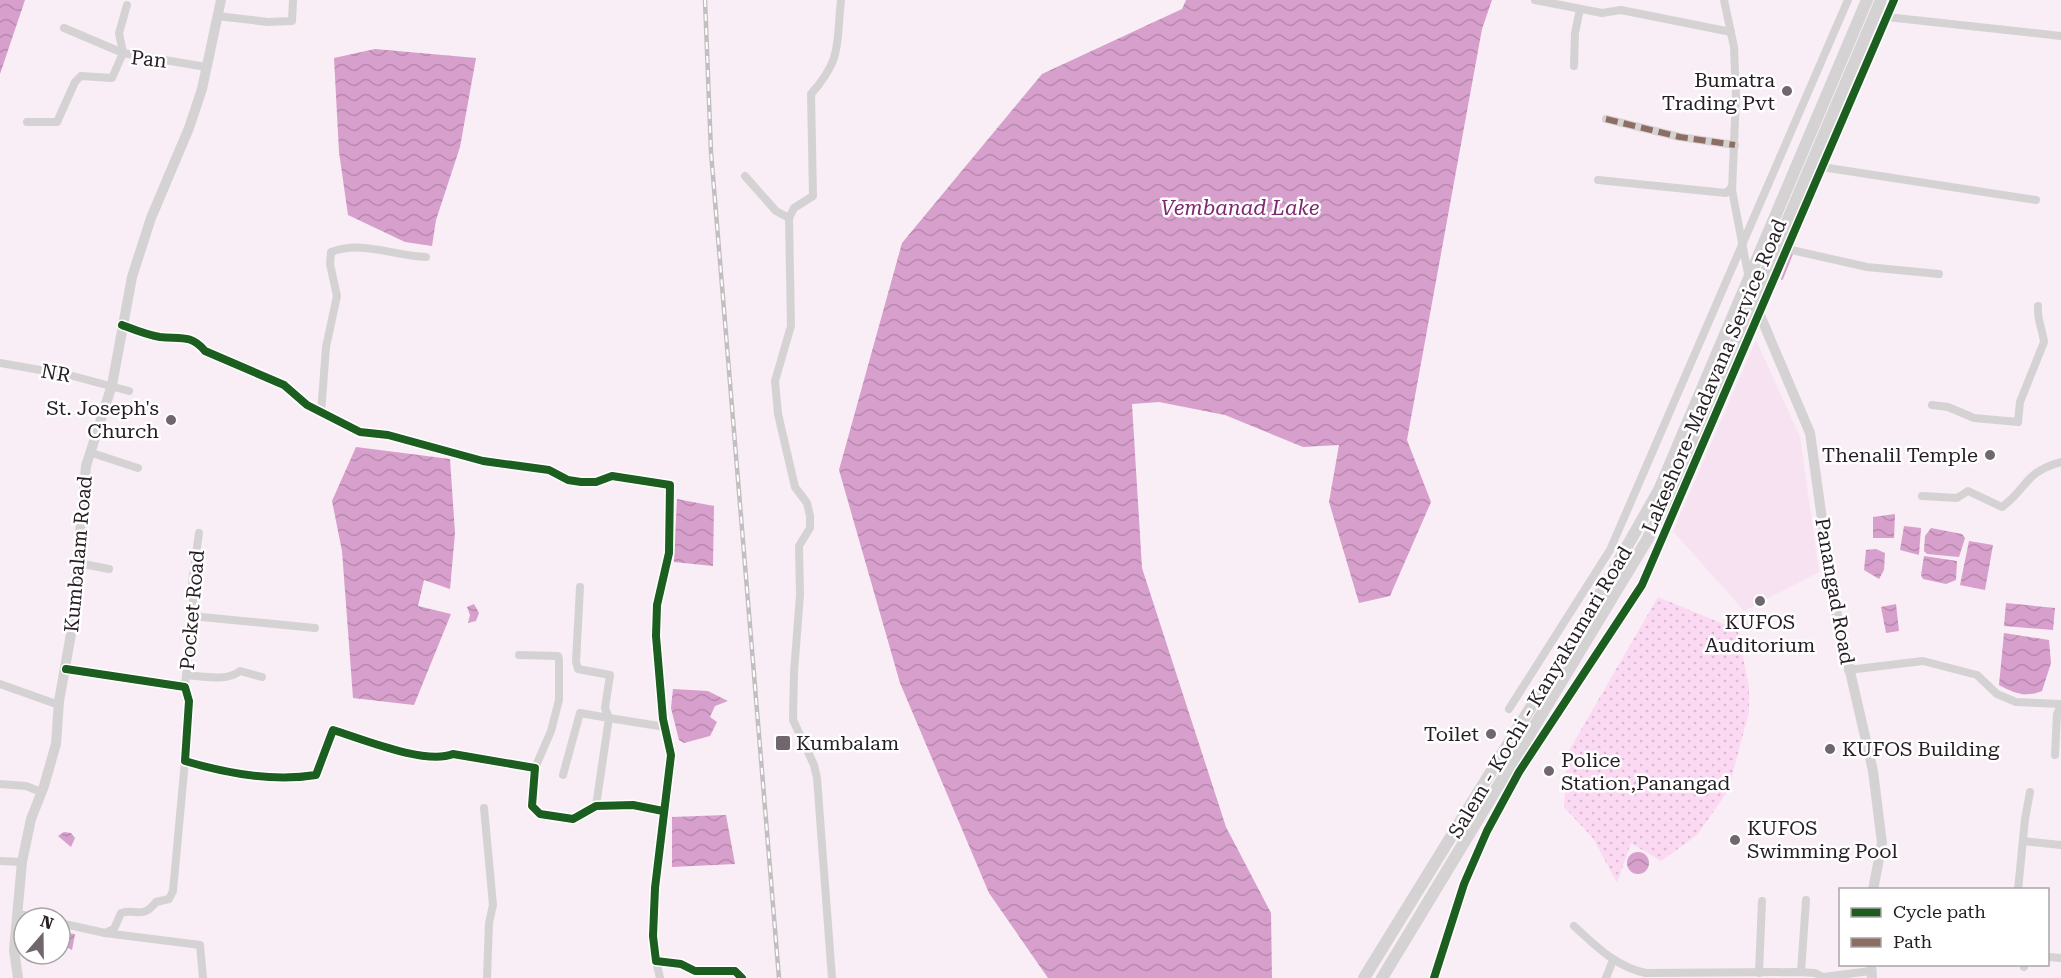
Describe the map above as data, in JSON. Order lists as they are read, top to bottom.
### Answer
{
  "streets": {
    "highway": ["Salem - Kochi - Kanyakumari Road"],
    "main road": ["Kumbalam Road", "Panangad Road"],
    "street": [
      "Pan",
      "NR",
      "Lakeshore-Madavana Service Road",
      "Pocket Road"
    ]
  },
  "crossings": [
    ["Pan", "Kumbalam Road"],
    ["NR", "Kumbalam Road"],
    ["Lakeshore-Madavana Service Road", "Panangad Road"],
    ["Panangad Road", "Salem - Kochi - Kanyakumari Road"]
  ],
  "water": ["Vembanad Lake"],
  "places": {
    "other": [
      "Bumatra Trading Pvt",
      "St. Joseph's Church",
      "Thenalil Temple",
      "KUFOS Auditorium",
      "Toilet",
      "KUFOS Building",
      "Police Station,Panangad",
      "KUFOS Swimming Pool"
    ],
    "transit": ["Kumbalam"]
  },
  "legend": ["Cycle path", "Path"],
  "north": "top"
}
